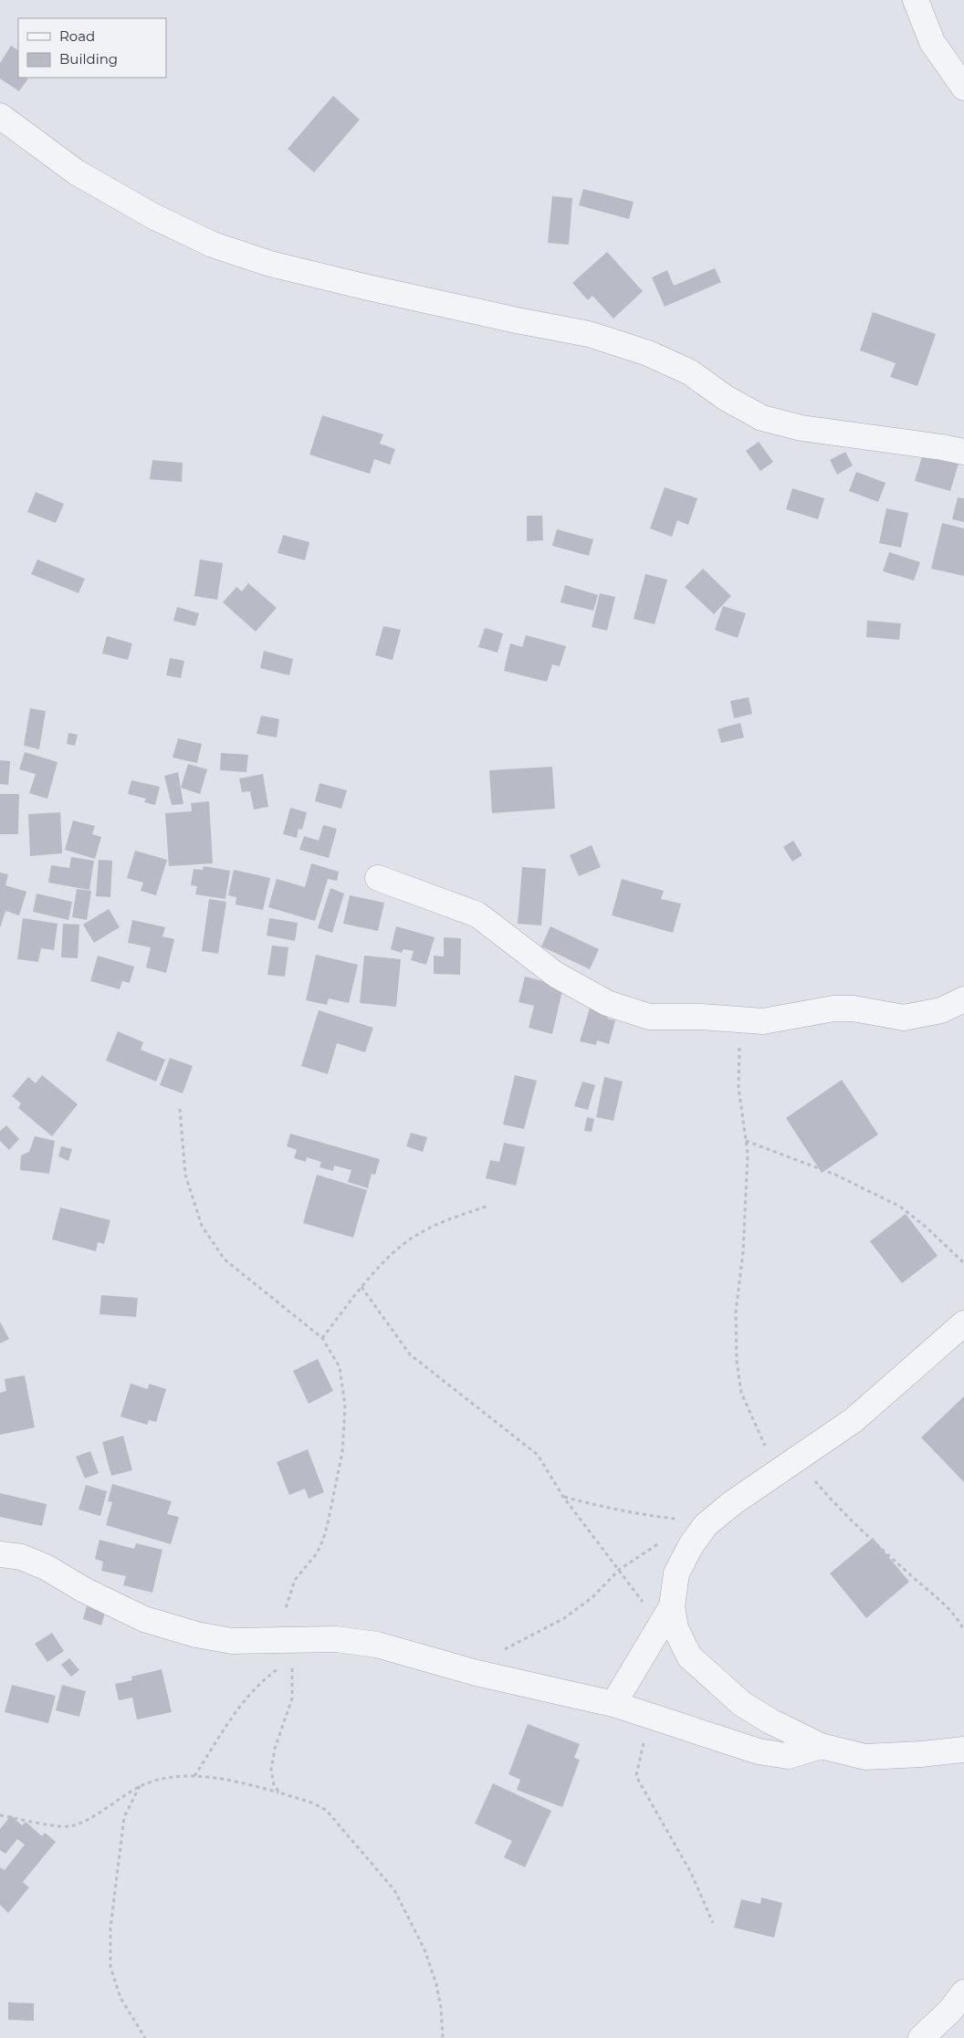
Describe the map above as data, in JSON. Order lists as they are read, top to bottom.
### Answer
{
  "legend": ["Road", "Building"]
}
